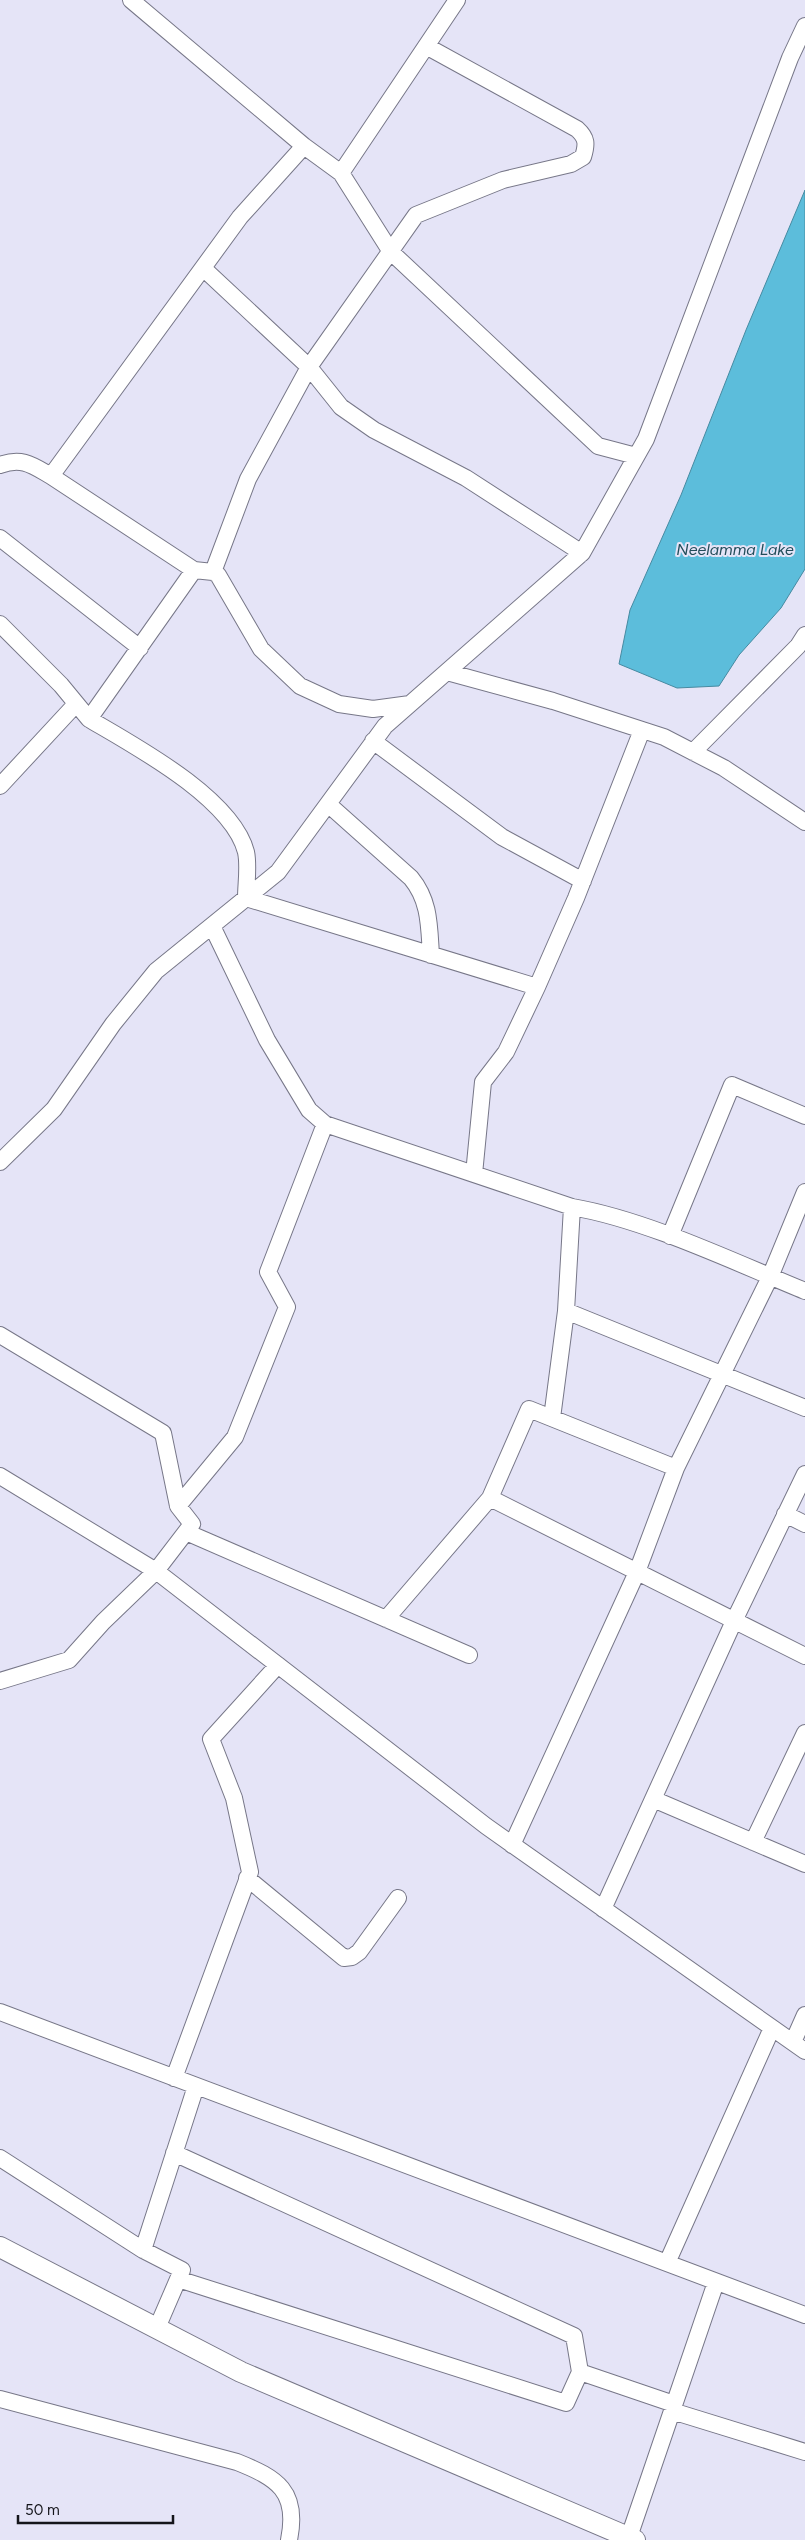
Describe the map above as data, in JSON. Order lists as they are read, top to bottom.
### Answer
{
  "water": ["Neelamma Lake"],
  "scale_bar": "50 m"
}
